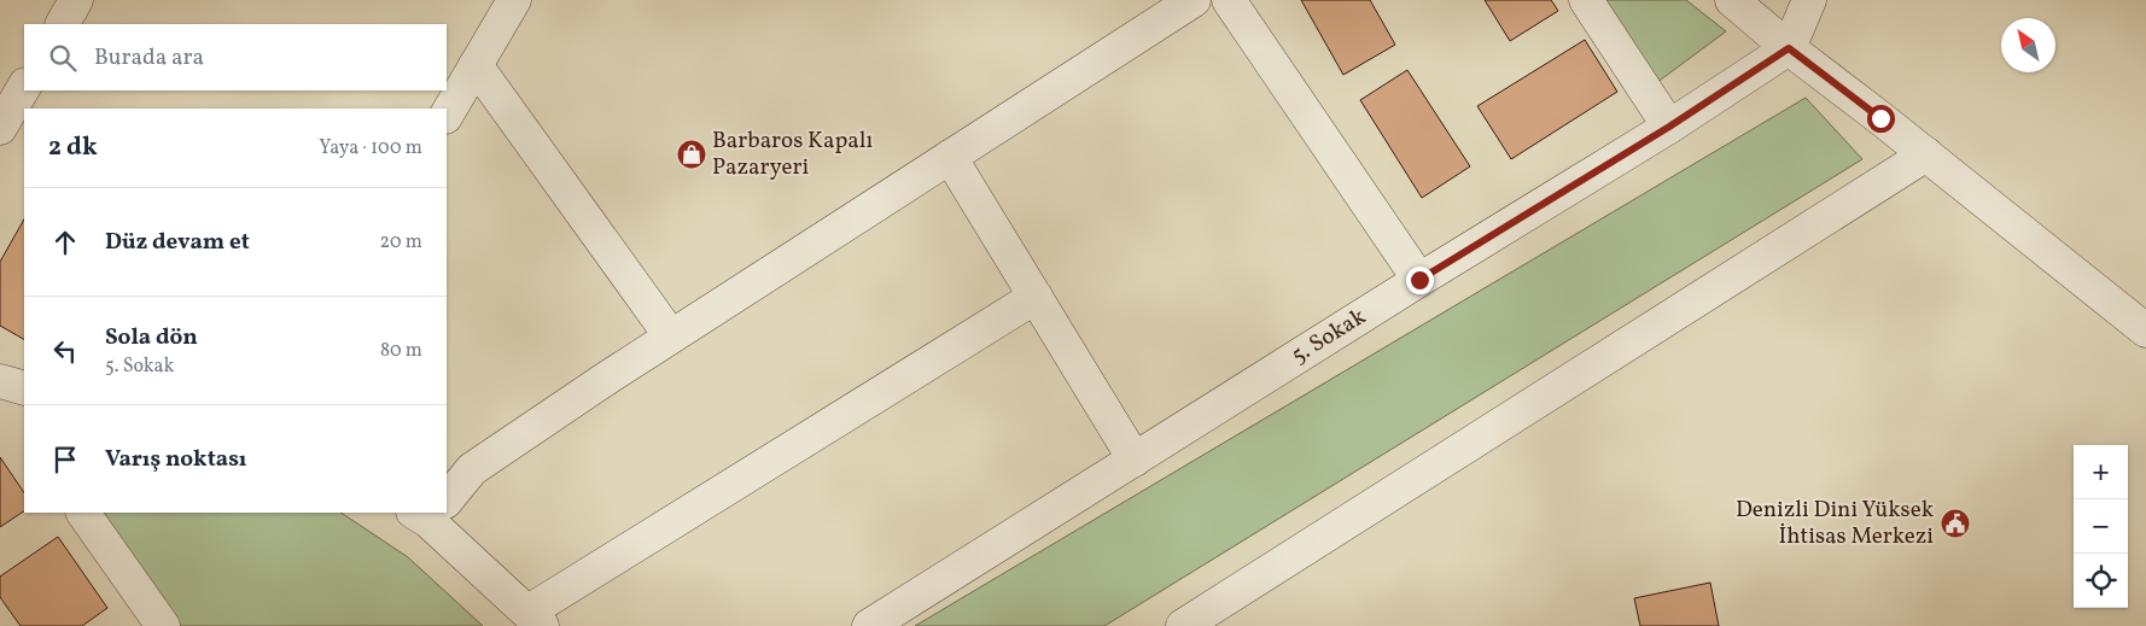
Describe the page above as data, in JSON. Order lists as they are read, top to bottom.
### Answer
{
  "streets": {
    "street": ["5. Sokak"]
  },
  "places": {
    "shop": ["Barbaros Kapalı Pazaryeri"],
    "public building": ["Denizli Dini Yüksek İhtisas Merkezi"]
  },
  "north": "top left",
  "page": {
    "search": "Burada ara",
    "heading": ["2 dk", "Yaya · 100 m"],
    "list": [
      ["Düz devam et", "20 m"],
      ["Sola dön", "5. Sokak", "80 m"],
      "Varış noktası"
    ],
    "map_buttons": ["+", "−"]
  }
}
